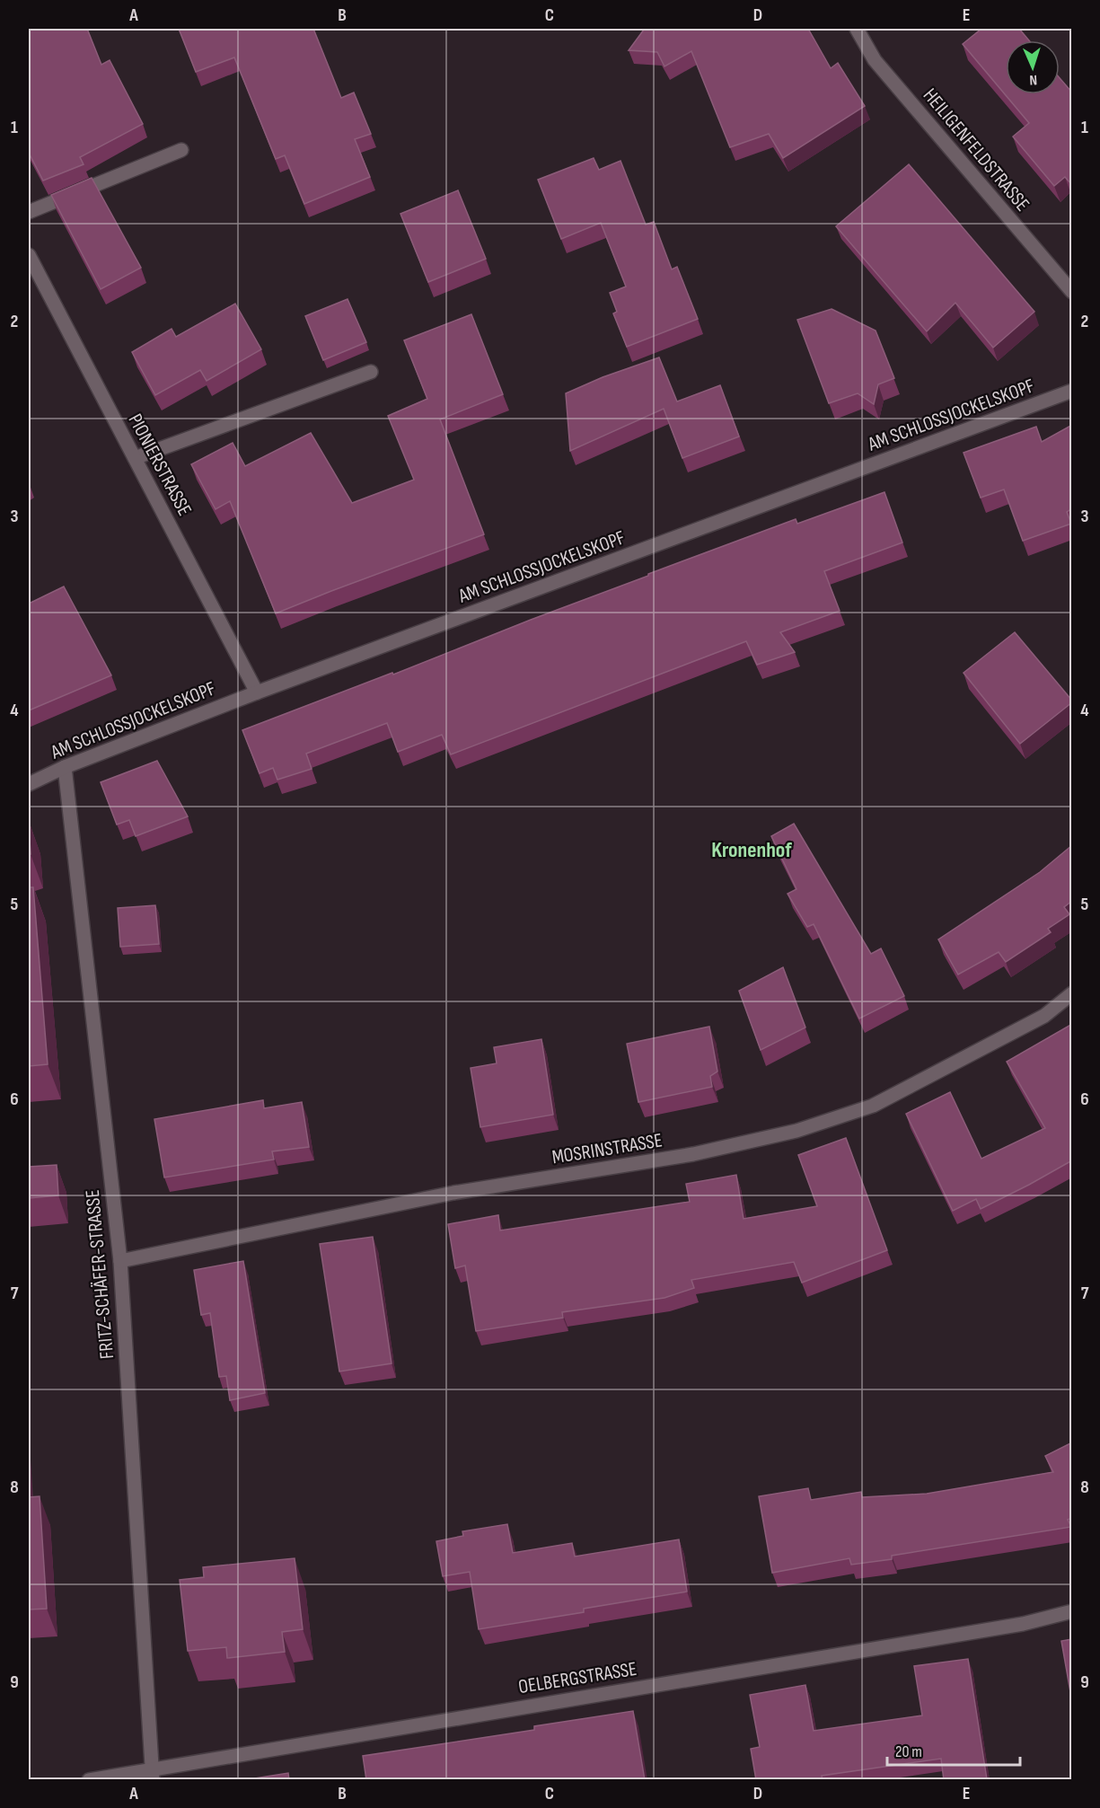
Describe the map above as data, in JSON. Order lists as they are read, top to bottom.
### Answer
{
  "streets": {
    "street": [
      "HEILIGENFELDSTRASSE",
      "AM SCHLOSSJOCKELSKOPF",
      "PIONIERSTRASSE",
      "MOSRINSTRASSE",
      "FRITZ-SCHÄFER-STRASSE",
      "OELBERGSTRASSE"
    ]
  },
  "crossings": [
    ["AM SCHLOSSJOCKELSKOPF", "PIONIERSTRASSE"],
    ["AM SCHLOSSJOCKELSKOPF", "FRITZ-SCHÄFER-STRASSE"],
    ["MOSRINSTRASSE", "FRITZ-SCHÄFER-STRASSE"],
    ["FRITZ-SCHÄFER-STRASSE", "OELBERGSTRASSE"]
  ],
  "districts": ["Kronenhof"],
  "scale_bar": "20 m",
  "north": "bottom",
  "grid": {
    "columns": [
      "A",
      "B",
      "C",
      "D",
      "E"
    ],
    "rows": [
      "1",
      "2",
      "3",
      "4",
      "5",
      "6",
      "7",
      "8",
      "9"
    ]
  }
}
